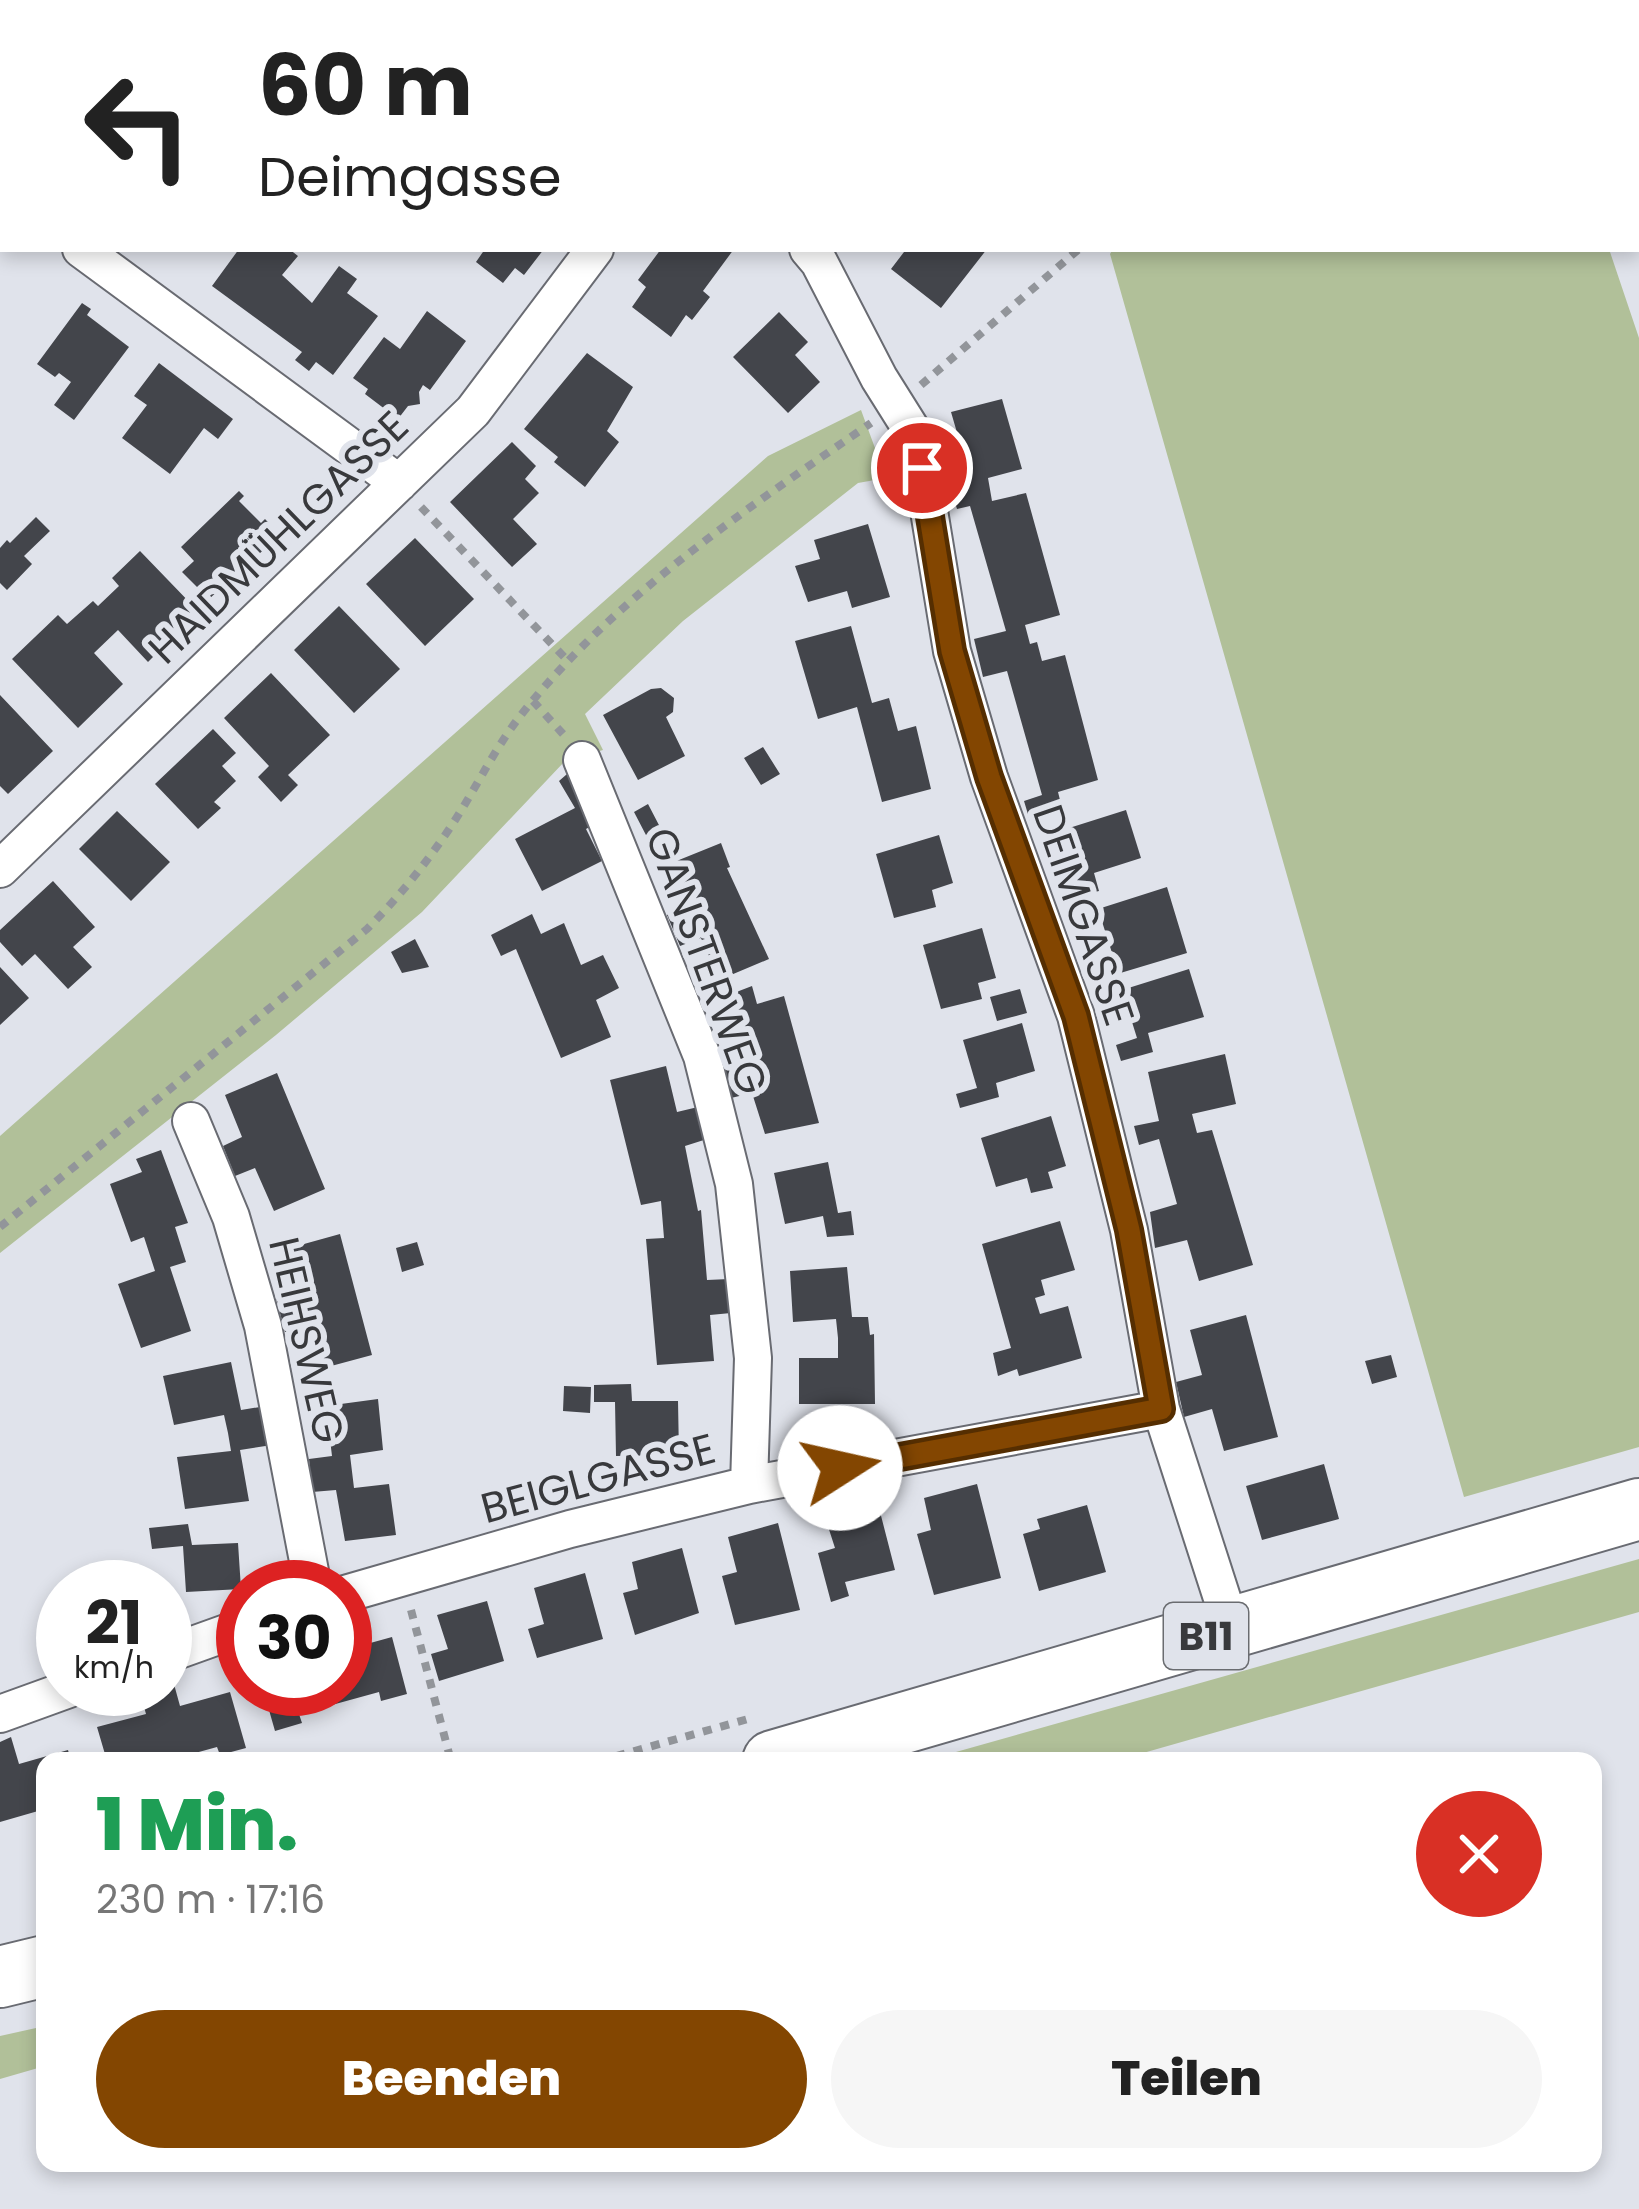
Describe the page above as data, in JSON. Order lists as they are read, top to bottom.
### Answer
{
  "streets": {
    "main road": ["B11"],
    "street": [
      "HAIDMÜHLGASSE",
      "DEIMGASSE",
      "GANSTERWEG",
      "HEIHSWEG",
      "BEIGLGASSE"
    ]
  },
  "crossings": [
    ["DEIMGASSE", "BEIGLGASSE"],
    ["DEIMGASSE", "B11"],
    ["GANSTERWEG", "BEIGLGASSE"]
  ],
  "page": {
    "turn": ["60 m", "Deimgasse"],
    "speed": "21 km/h",
    "limit": "30",
    "heading": ["1 Min.", "230 m · 17:16"],
    "buttons": ["Beenden", "Teilen"]
  }
}
